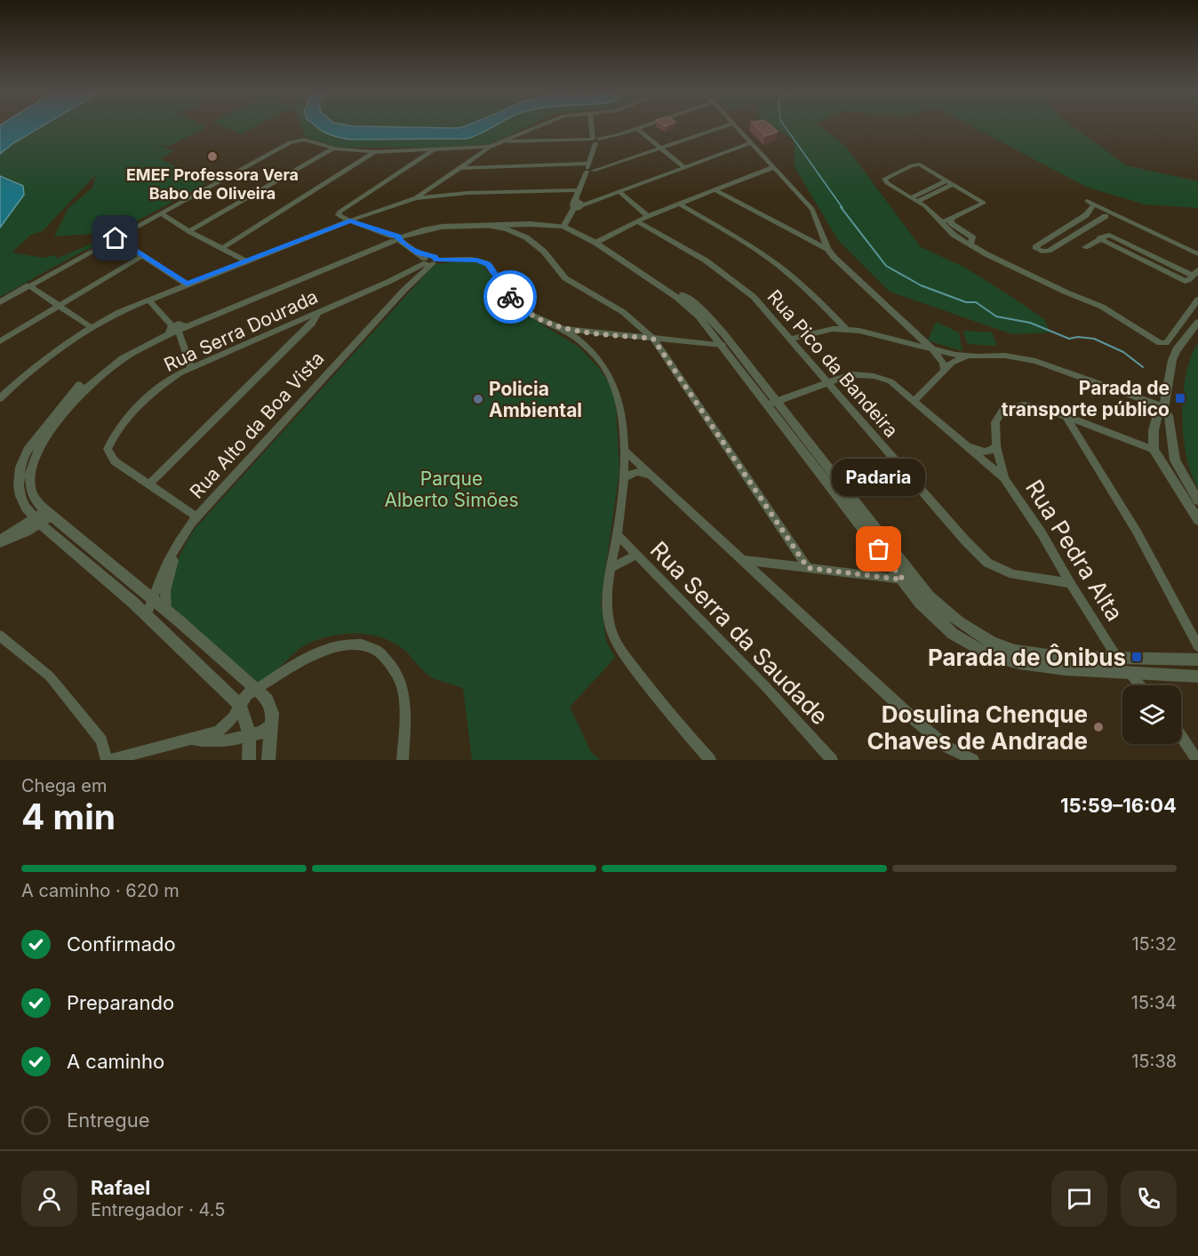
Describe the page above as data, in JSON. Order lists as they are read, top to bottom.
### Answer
{
  "streets": {
    "street": [
      "Rua Serra Dourada",
      "Rua Pico da Bandeira",
      "Rua Alto da Boa Vista",
      "Rua Pedra Alta",
      "Rua Serra da Saudade"
    ]
  },
  "crossings": [
    ["Rua Serra Dourada", "Rua Alto da Boa Vista"],
    ["Rua Pico da Bandeira", "Rua Pedra Alta"]
  ],
  "parks": ["Parque Alberto Simões"],
  "places": {
    "other": [
      "EMEF Professora Vera Babo de Oliveira",
      "Policia Ambiental",
      "Padaria",
      "Dosulina Chenque Chaves de Andrade"
    ],
    "transit": ["Parada de transporte público", "Parada de Ônibus"]
  },
  "page": {
    "bubble": "Padaria",
    "heading": ["4 min", "Chega em", "15:59–16:04"],
    "panel": ["Rafael", "Entregador · 4.5"],
    "bar": "A caminho · 620 m",
    "list": [
      ["Confirmado", "15:32"],
      ["Preparando", "15:34"],
      ["A caminho", "15:38"],
      "Entregue"
    ]
  }
}
